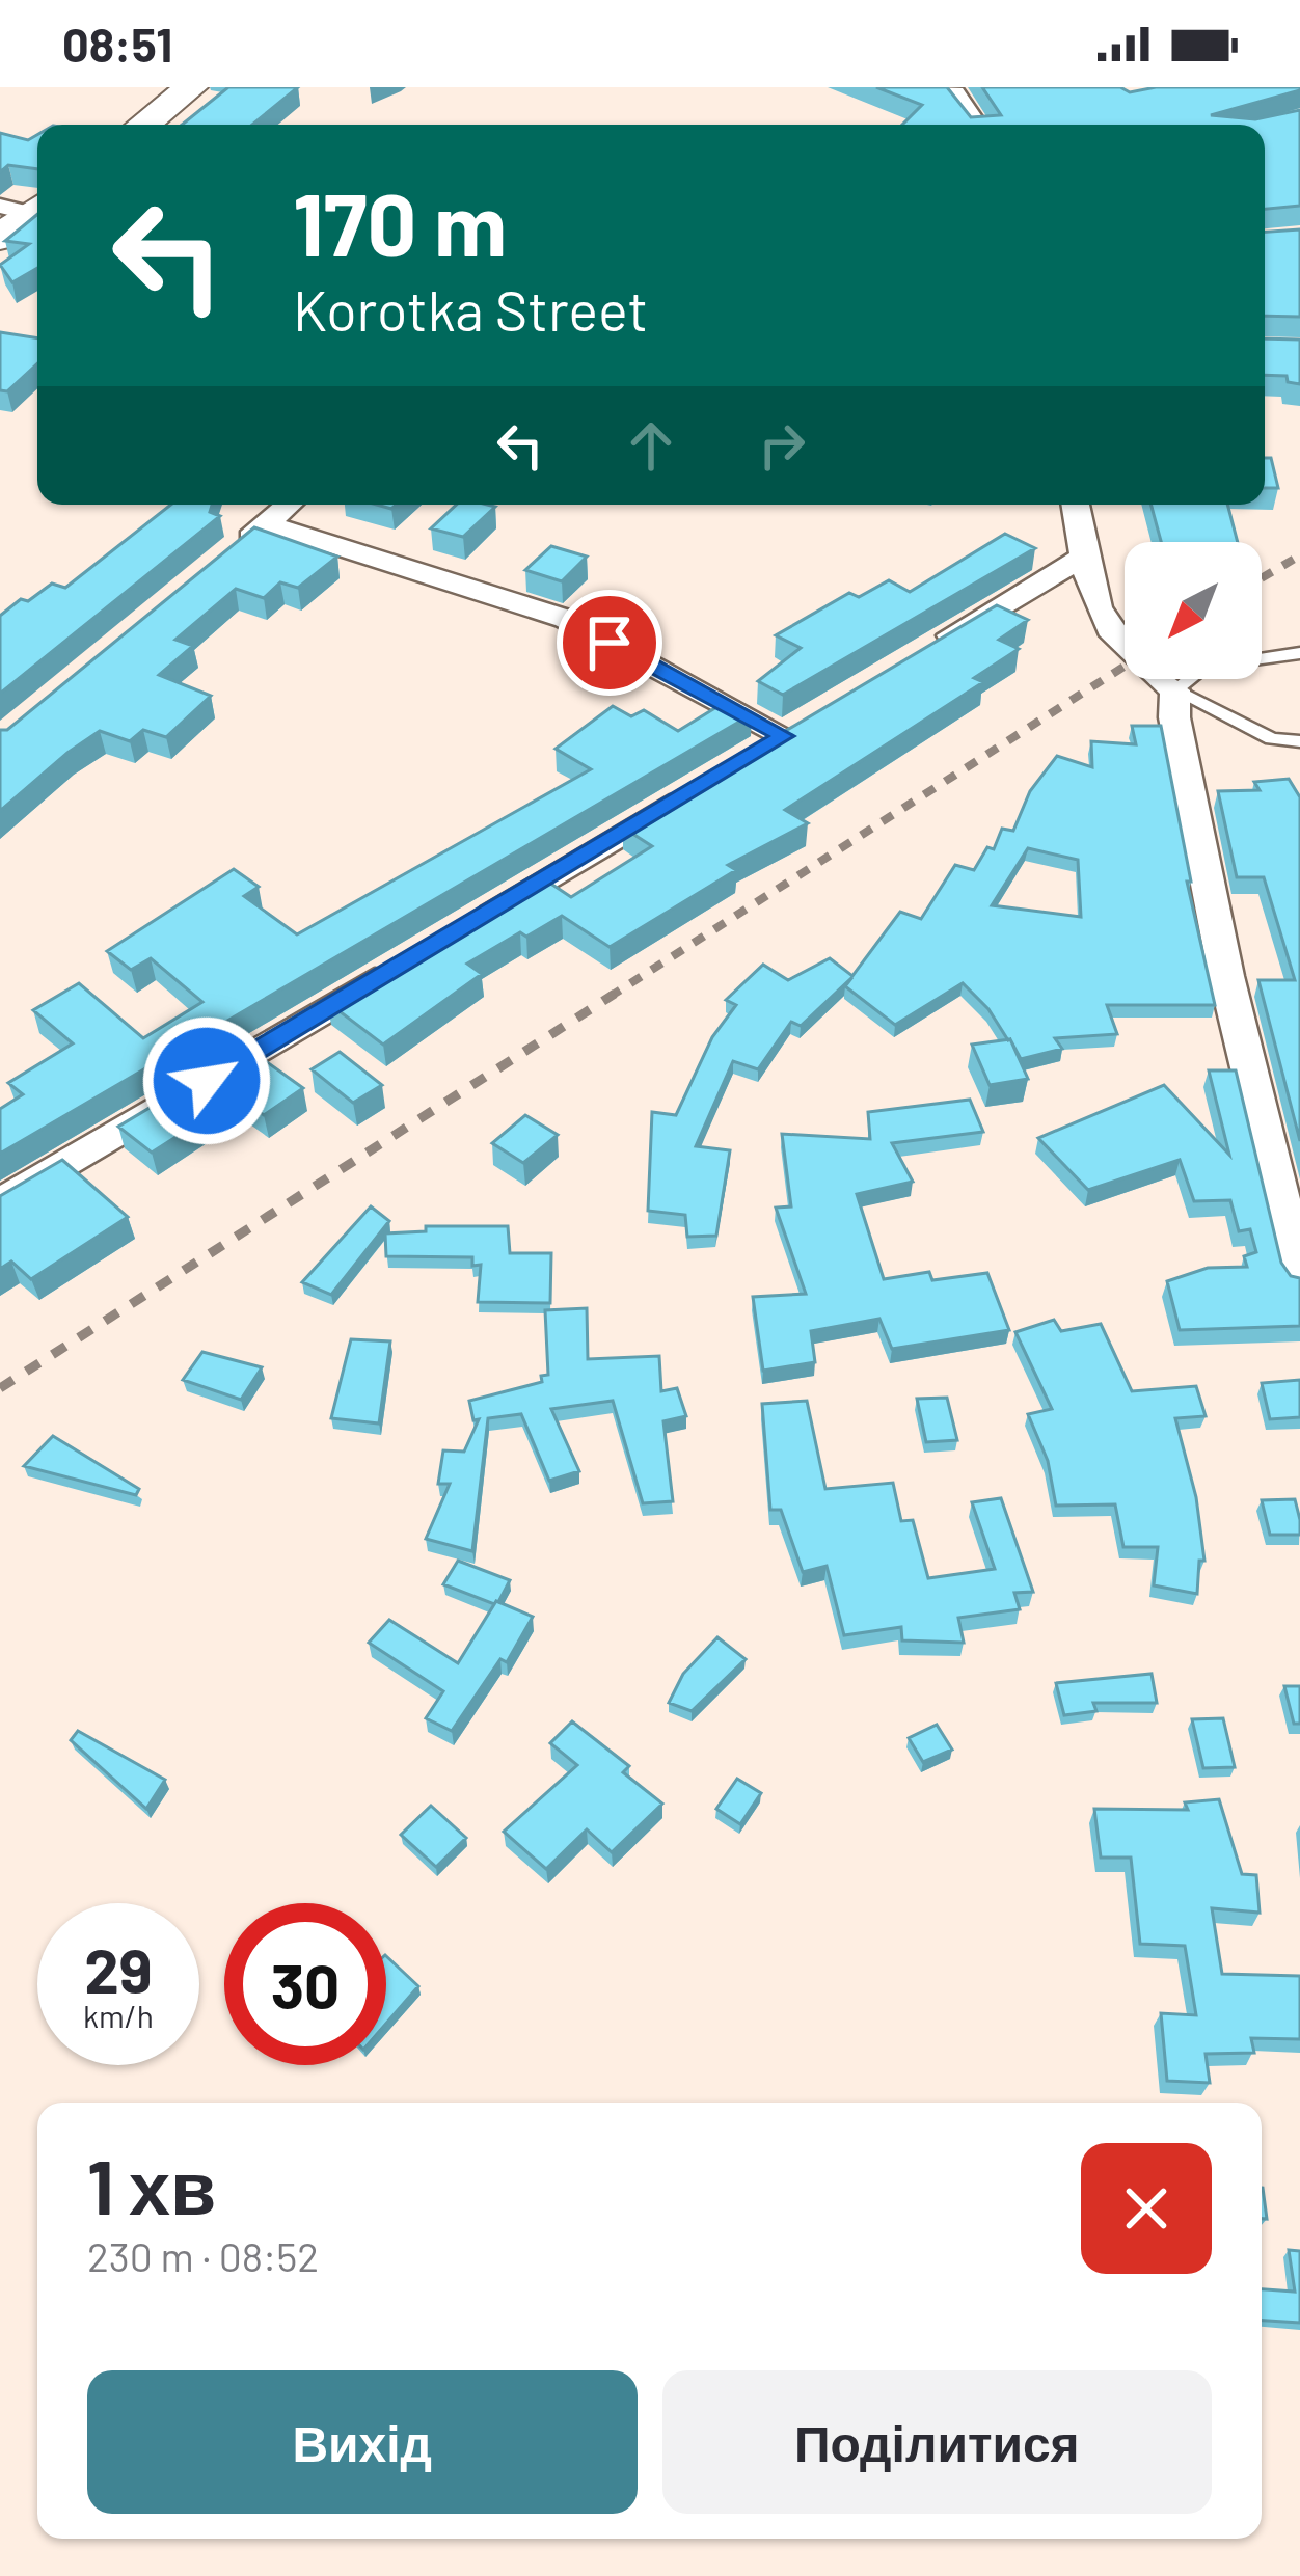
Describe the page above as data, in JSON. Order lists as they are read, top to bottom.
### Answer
{
  "north": "bottom left",
  "page": {
    "status": "08:51",
    "turn": ["170 m", "Korotka Street"],
    "speed": "29 km/h",
    "limit": "30",
    "heading": ["1 хв", "230 m · 08:52"],
    "buttons": ["Вихід", "Поділитися"]
  }
}
